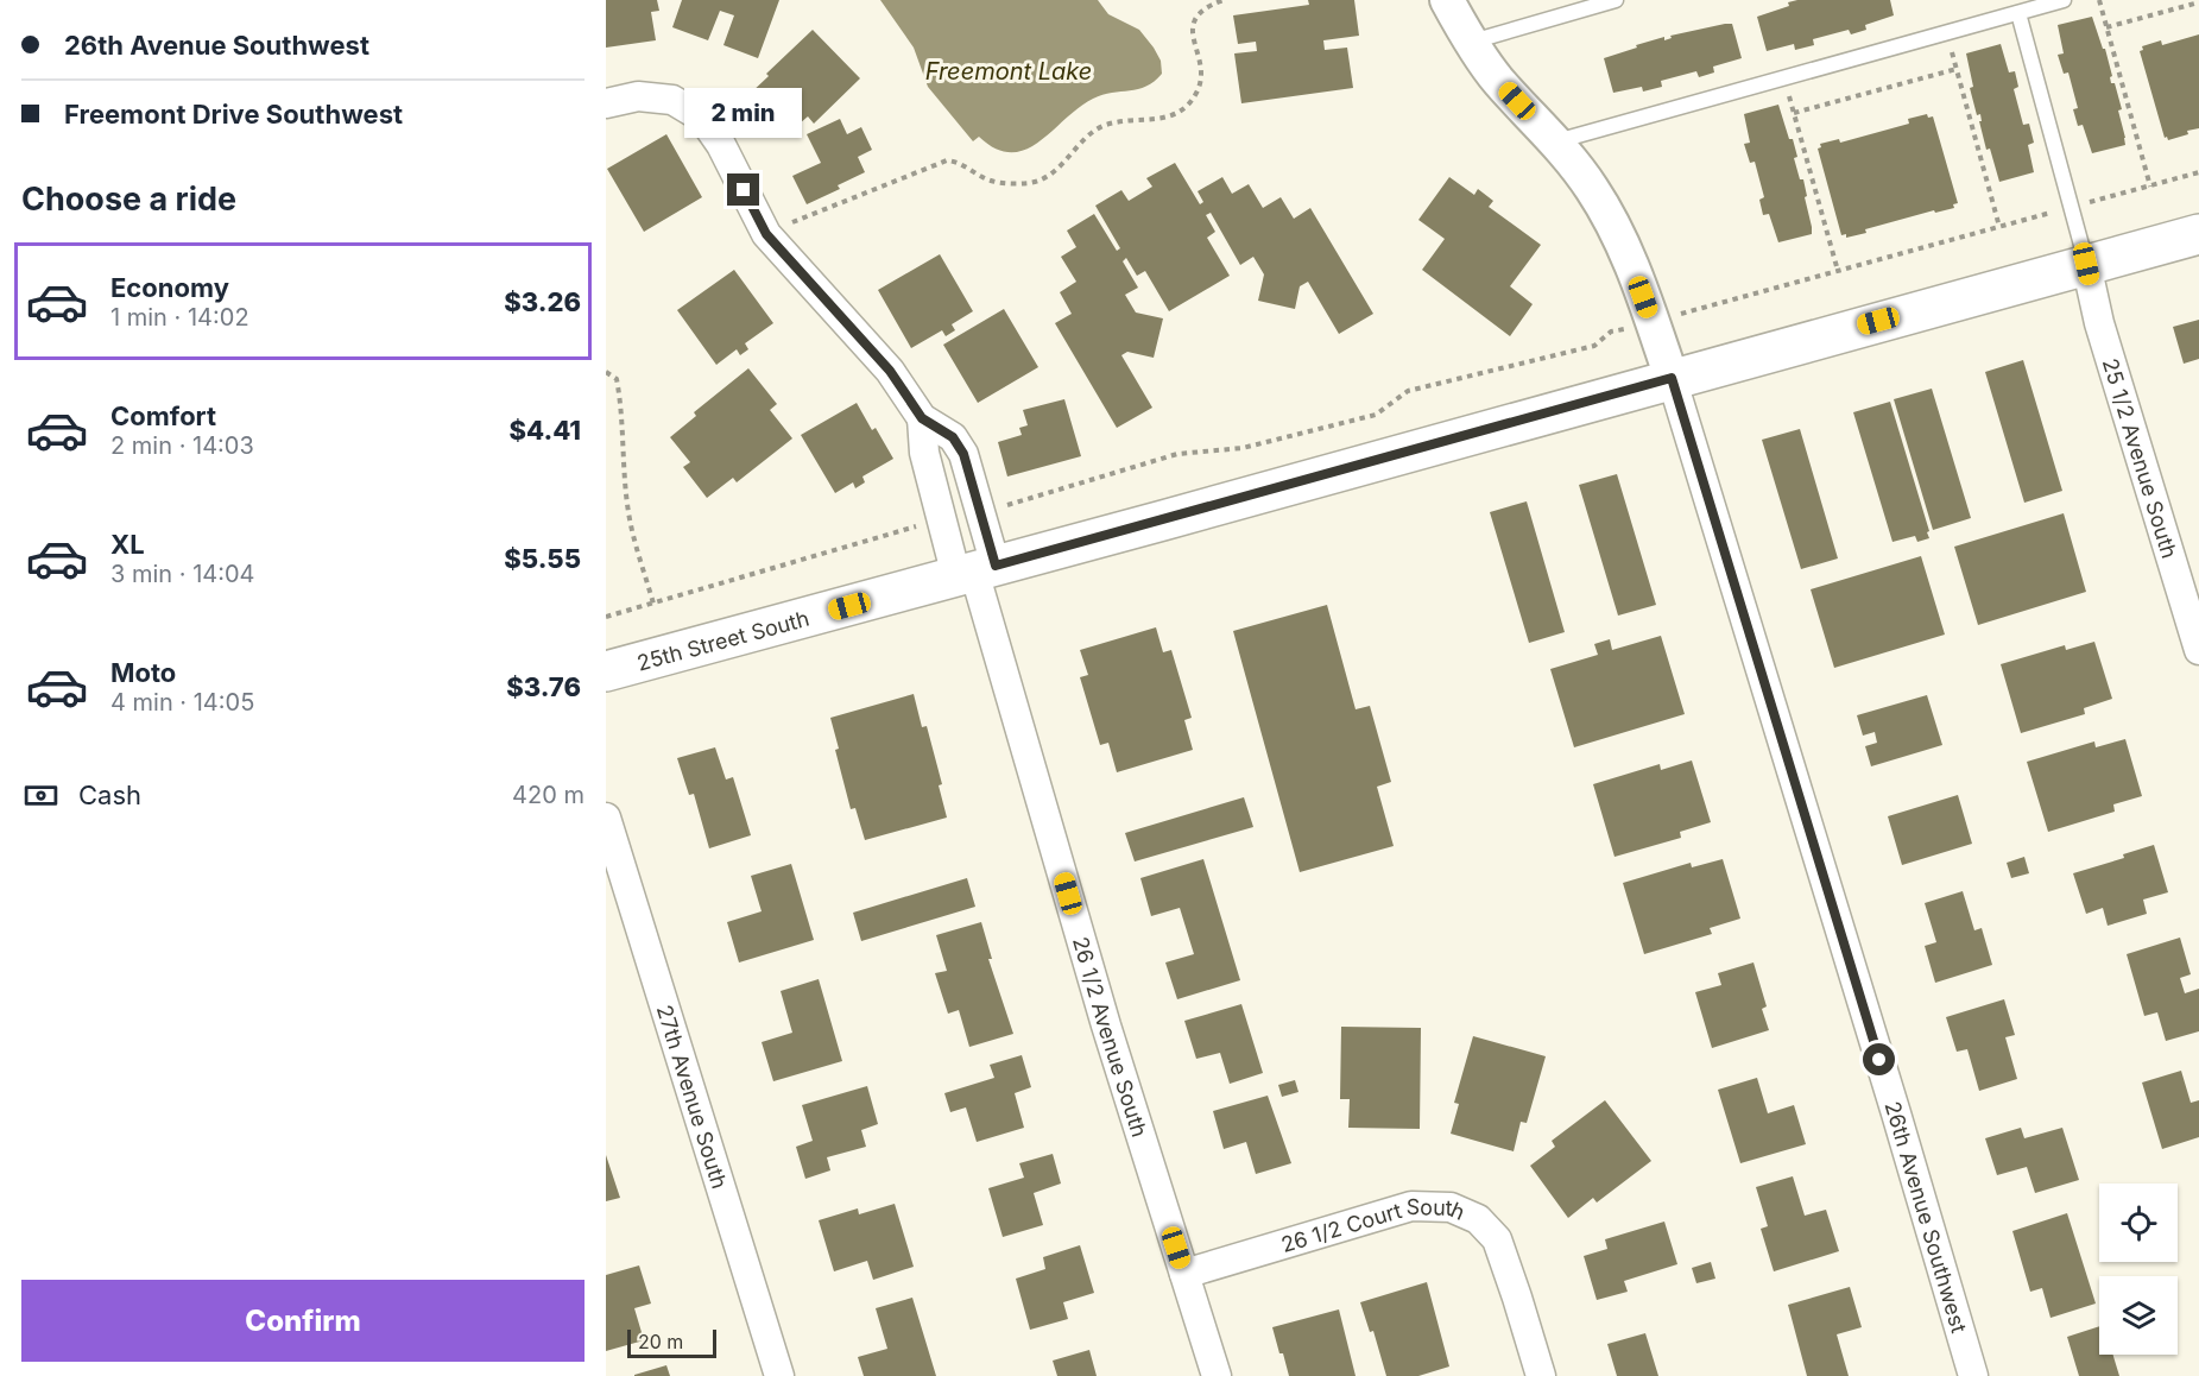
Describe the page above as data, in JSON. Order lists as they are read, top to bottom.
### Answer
{
  "streets": {
    "main road": ["25th Street South"],
    "street": [
      "25 1/2 Avenue South",
      "26 1/2 Avenue South",
      "27th Avenue South",
      "26th Avenue Southwest",
      "26 1/2 Court South"
    ]
  },
  "crossings": [
    ["25 1/2 Avenue South", "25th Street South"],
    ["25th Street South", "26 1/2 Avenue South"],
    ["25th Street South", "26th Avenue Southwest"],
    ["26 1/2 Avenue South", "26 1/2 Court South"]
  ],
  "water": ["Freemont Lake"],
  "scale_bar": "20 m",
  "page": {
    "banner": ["26th Avenue Southwest", "Freemont Drive Southwest"],
    "bubble": "2 min",
    "heading": "Choose a ride",
    "list": [
      {
        "name": "Economy",
        "note": "1 min · 14:02",
        "value": "$3.26"
      },
      {
        "name": "Comfort",
        "note": "2 min · 14:03",
        "value": "$4.41"
      },
      {
        "name": "XL",
        "note": "3 min · 14:04",
        "value": "$5.55"
      },
      {
        "name": "Moto",
        "note": "4 min · 14:05",
        "value": "$3.76"
      }
    ],
    "pay": ["Cash", "420 m"],
    "buttons": "Confirm",
    "scale": "20 m"
  }
}
